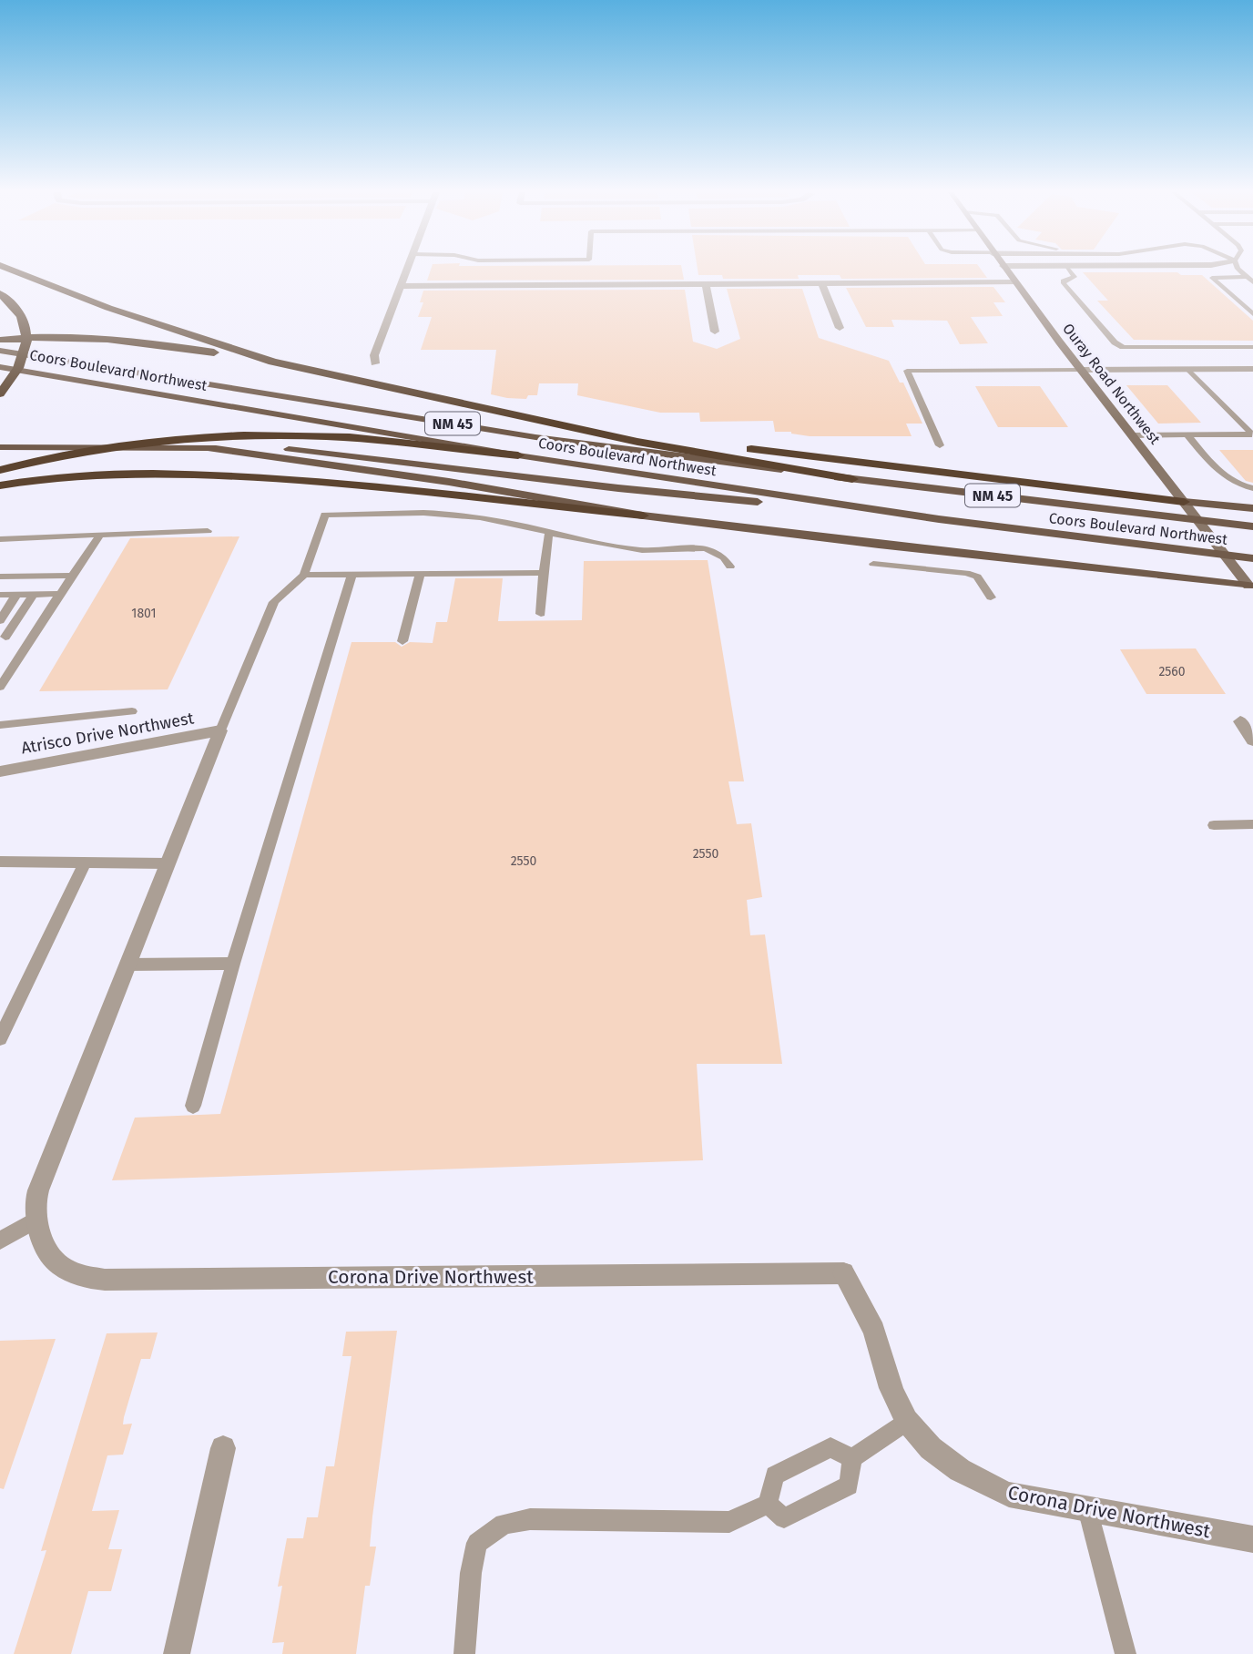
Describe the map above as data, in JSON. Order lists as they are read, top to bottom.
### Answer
{
  "streets": {
    "main road": ["Coors Boulevard Northwest", "Ouray Road Northwest", "NM 45"],
    "street": ["Atrisco Drive Northwest", "Corona Drive Northwest"]
  },
  "crossings": [
    ["Atrisco Drive Northwest", "Corona Drive Northwest"]
  ],
  "house_numbers": [
    "1801",
    "2560",
    "2550",
    "2550"
  ]
}
